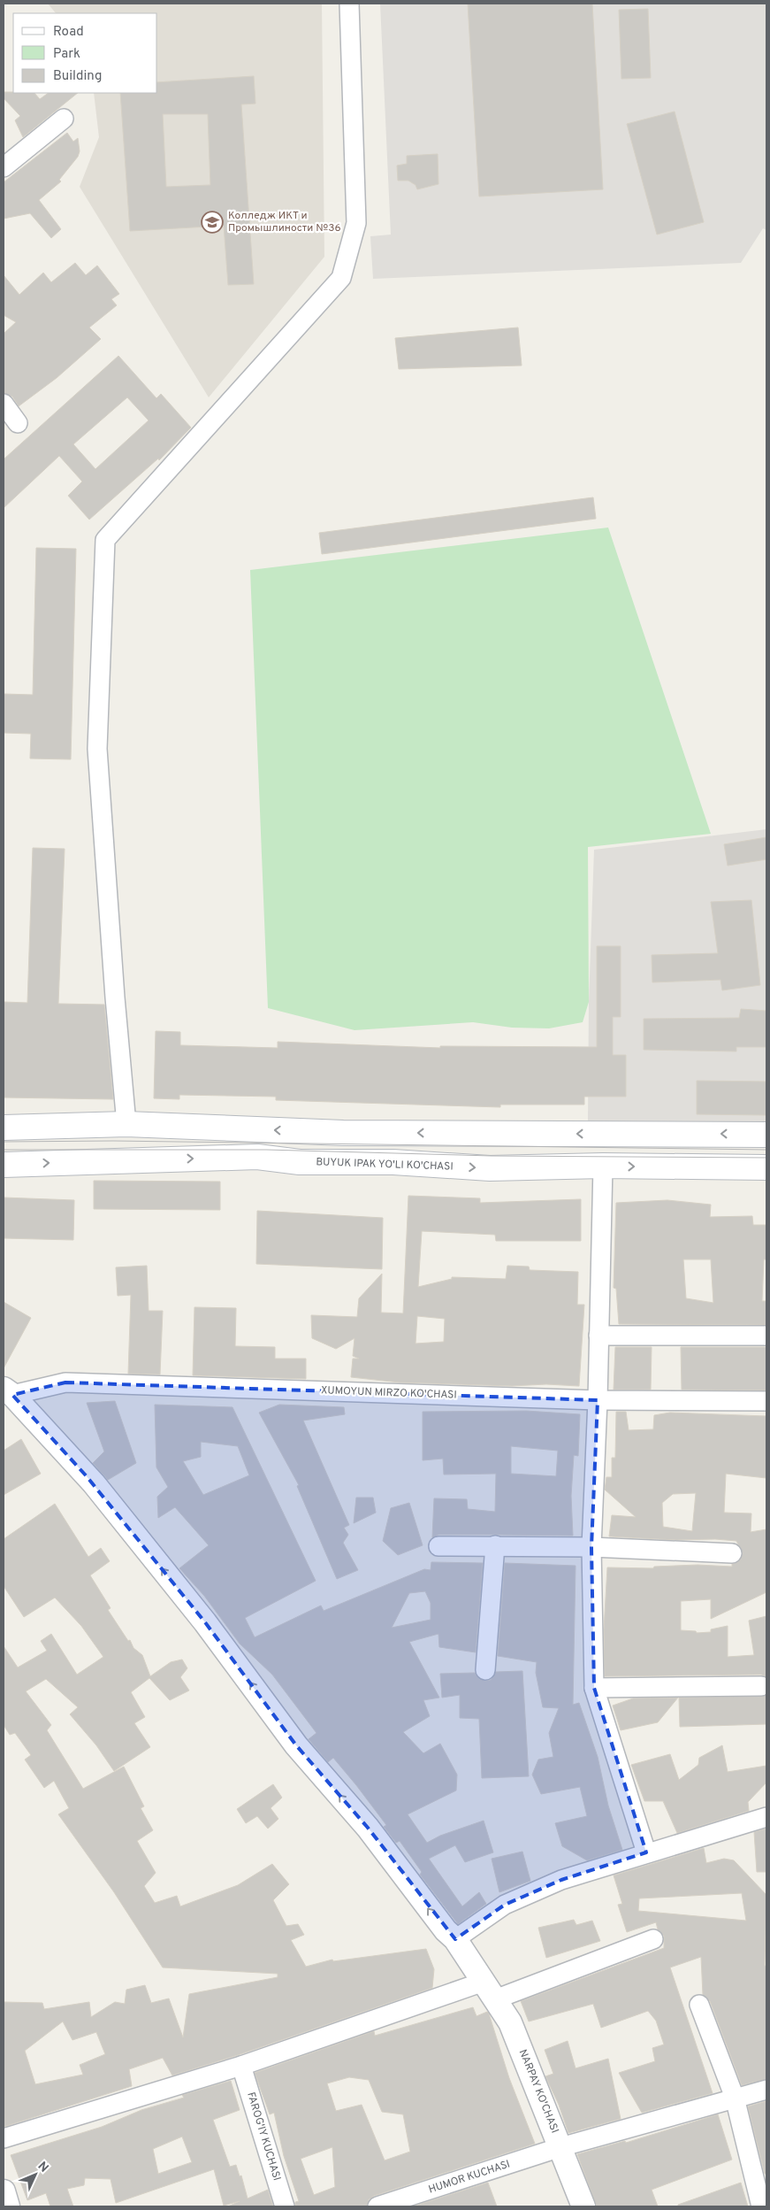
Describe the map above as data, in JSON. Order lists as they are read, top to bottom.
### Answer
{
  "streets": {
    "main road": ["BUYUK IPAK YO'LI KO'CHASI"],
    "street": [
      "XUMOYUN MIRZO KO'CHASI",
      "NARPAY KO'CHASI",
      "FAROG'IY KUCHASI",
      "HUMOR KUCHASI"
    ]
  },
  "crossings": [
    ["XUMOYUN MIRZO KO'CHASI", "NARPAY KO'CHASI"],
    ["NARPAY KO'CHASI", "HUMOR KUCHASI"]
  ],
  "one_way": ["NARPAY KO'CHASI"],
  "places": {
    "school or university": ["Колледж ИКТ и Промышлиности №36"]
  },
  "legend": ["Road", "Park", "Building"],
  "north": "top right"
}
